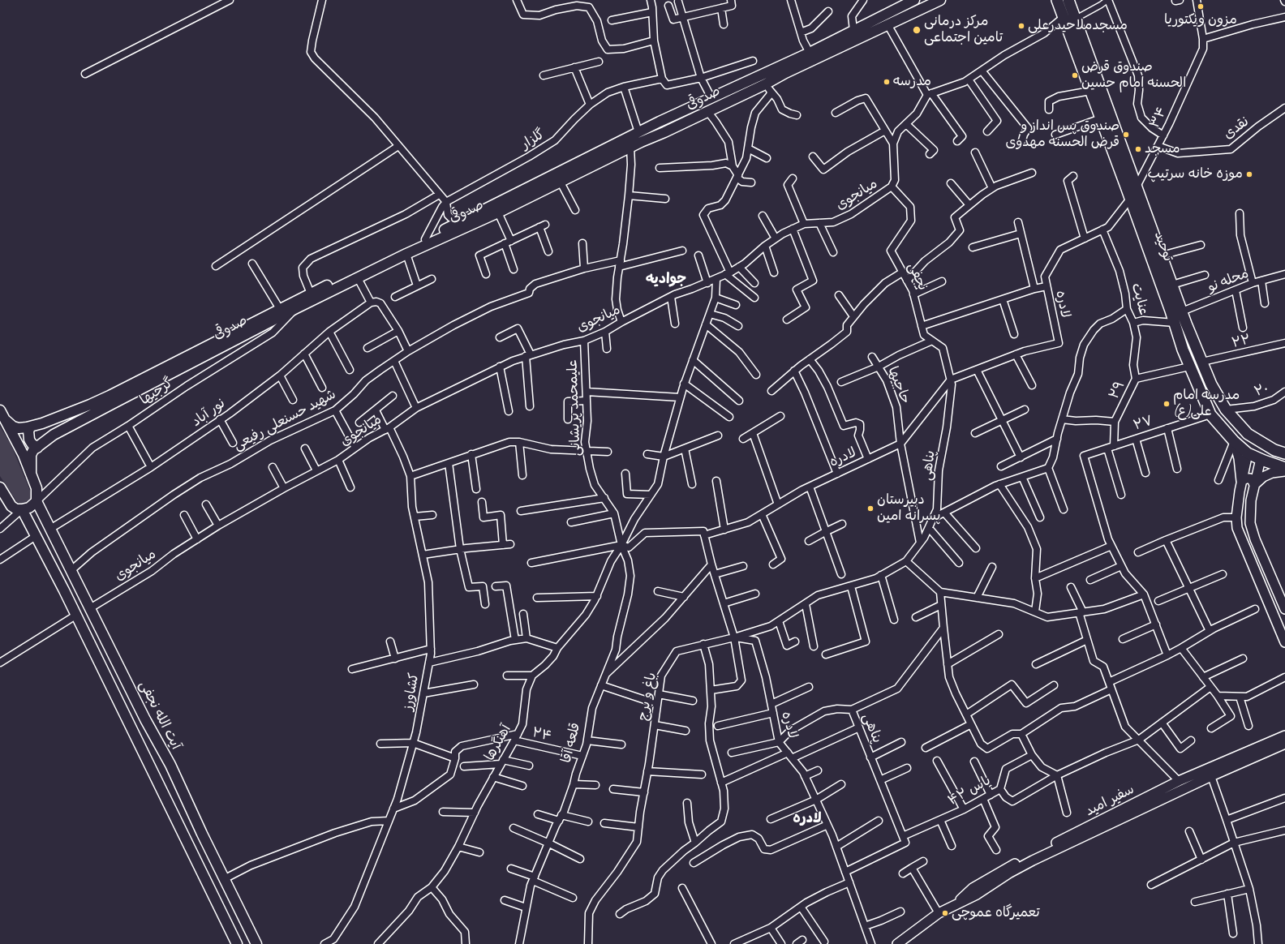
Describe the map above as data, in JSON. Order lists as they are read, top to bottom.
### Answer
{
  "streets": {
    "main road": ["صدوقی", "توحید", "آیت الله نجفی"],
    "street": [
      "۳۴",
      "نقدی",
      "گلزار",
      "میانجوی",
      "نجفی",
      "محله نو",
      "عنایت",
      "لادره",
      "۲۲",
      "حاجیها",
      "۲۹",
      "۲۰",
      "گرجیها",
      "علیمحمد پریشانی",
      "نور آباد",
      "شهید حسنعلی رفیعی",
      "۲۷",
      "پناهی",
      "کشاورز",
      "باغ و برج",
      "۲۴",
      "آهنگرها",
      "قلعه آقا",
      "یاس ۴۲",
      "سفیر امید"
    ]
  },
  "crossings": [
    ["صدوقی", "گرجیها"],
    ["۳۴", "نقدی"],
    ["۳۴", "توحید"],
    ["میانجوی", "نجفی"],
    ["میانجوی", "علیمحمد پریشانی"],
    ["میانجوی", "کشاورز"],
    ["میانجوی", "آیت الله نجفی"],
    ["میانجوی", "آهنگرها"],
    ["توحید", "محله نو"],
    ["توحید", "لادره"],
    ["توحید", "۲۲"],
    ["توحید", "۲۹"],
    ["توحید", "۲۰"],
    ["توحید", "۲۷"],
    ["نجفی", "لادره"],
    ["نجفی", "پناهی"],
    ["عنایت", "لادره"],
    ["عنایت", "۲۹"],
    ["لادره", "حاجیها"],
    ["لادره", "پناهی"],
    ["لادره", "باغ و برج"],
    ["۲۹", "۲۷"],
    ["گرجیها", "آیت الله نجفی"],
    ["علیمحمد پریشانی", "آهنگرها"],
    ["علیمحمد پریشانی", "قلعه آقا"],
    ["نور آباد", "آیت الله نجفی"],
    ["شهید حسنعلی رفیعی", "آیت الله نجفی"],
    ["پناهی", "باغ و برج"],
    ["پناهی", "یاس ۴۲"],
    ["۲۴", "آهنگرها"],
    ["۲۴", "قلعه آقا"],
    ["آهنگرها", "قلعه آقا"]
  ],
  "districts": ["جوادیه", "لادره"],
  "places": [
    "مزون ویکتوریا",
    "مسجدملاحیدرعلی",
    "مرکز درمانی تامین اجتماعی",
    "صندوق قرض الحسنه امام حسین",
    "مدرسه",
    "صندوق پس انداز و قرض الحسنه مهدوی",
    "مسجد",
    "موزه خانه سرتیپ",
    "مدرسه امام علی(ع)",
    "دبیرستان پسرانه امین",
    "تعمیرگاه عموچی"
  ]
}
